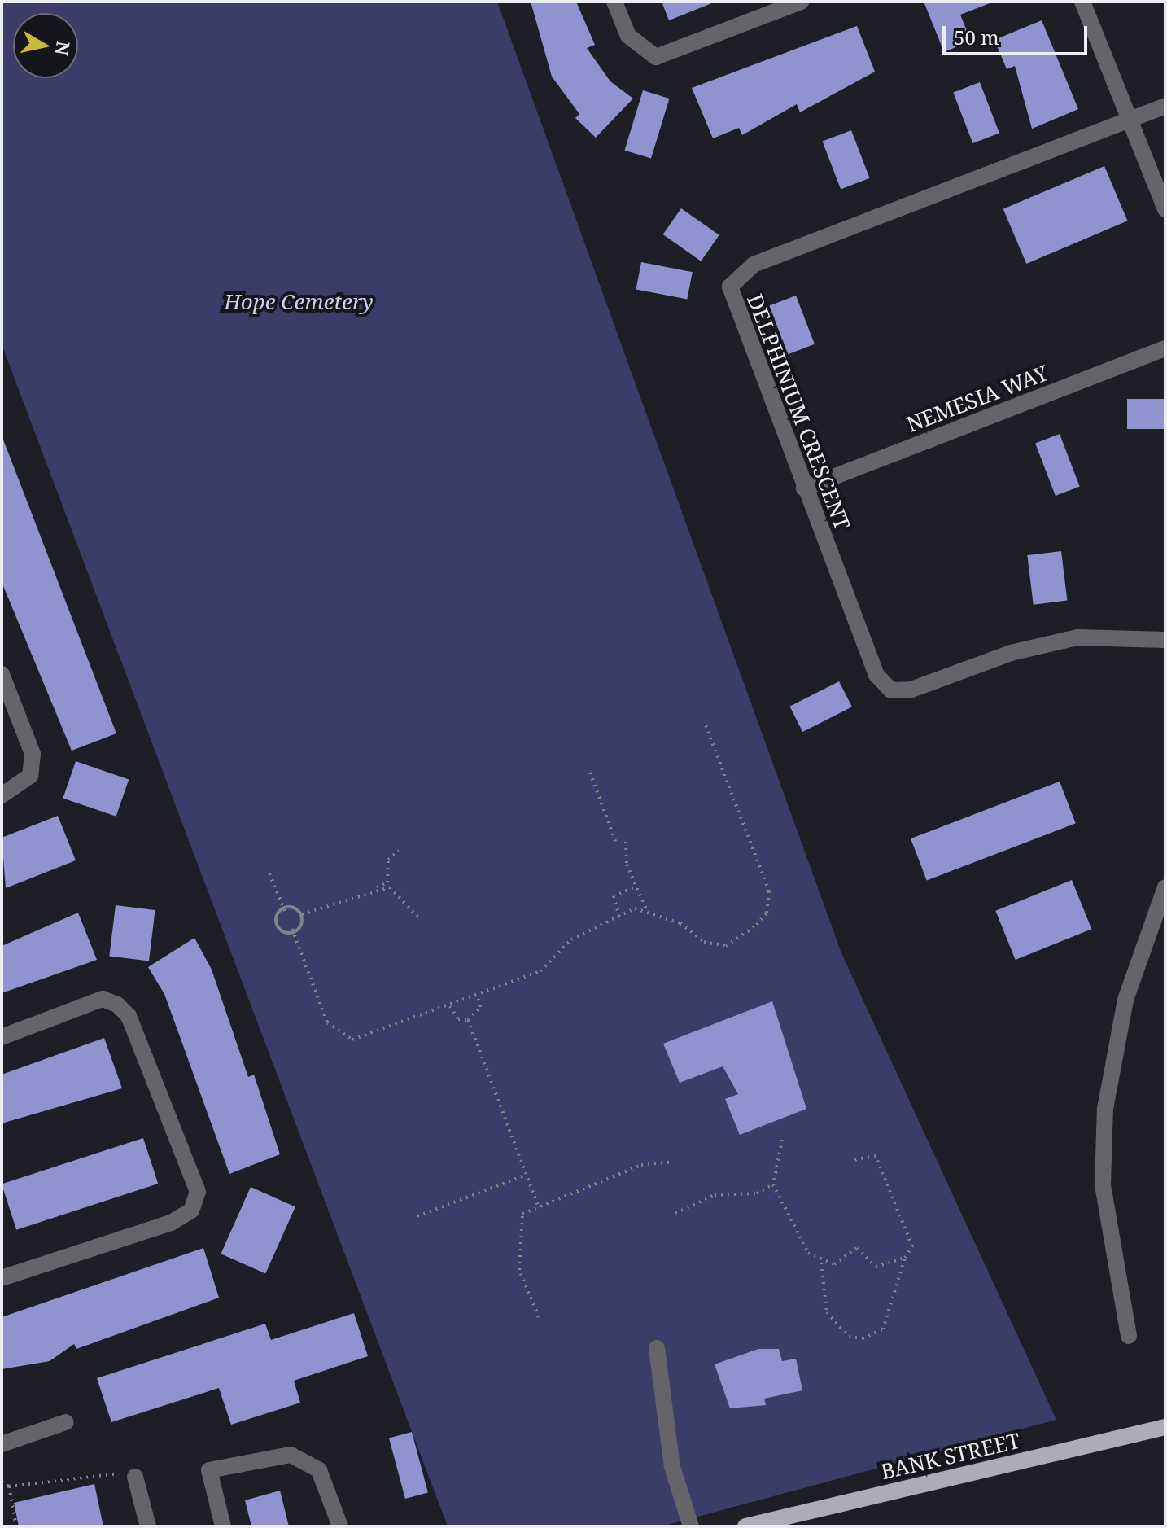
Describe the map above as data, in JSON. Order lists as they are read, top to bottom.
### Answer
{
  "streets": {
    "main road": ["BANK STREET"],
    "street": ["NEMESIA WAY", "DELPHINIUM CRESCENT"]
  },
  "crossings": [
    ["NEMESIA WAY", "DELPHINIUM CRESCENT"]
  ],
  "parks": ["Hope Cemetery"],
  "scale_bar": "50 m",
  "north": "right"
}
